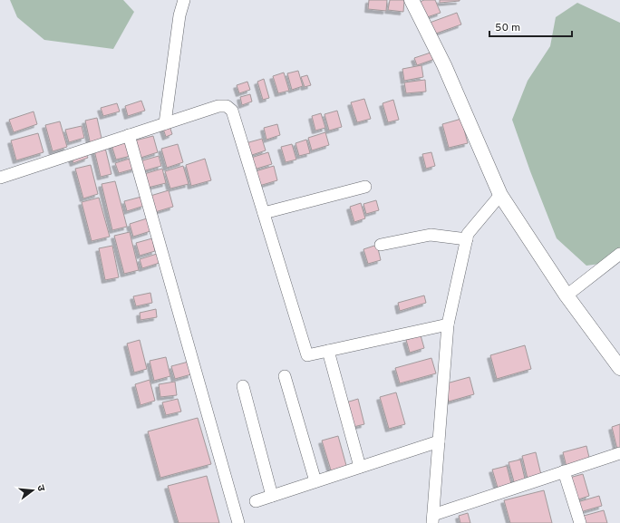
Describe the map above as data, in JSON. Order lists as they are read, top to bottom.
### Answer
{
  "scale_bar": "50 m",
  "north": "right"
}
